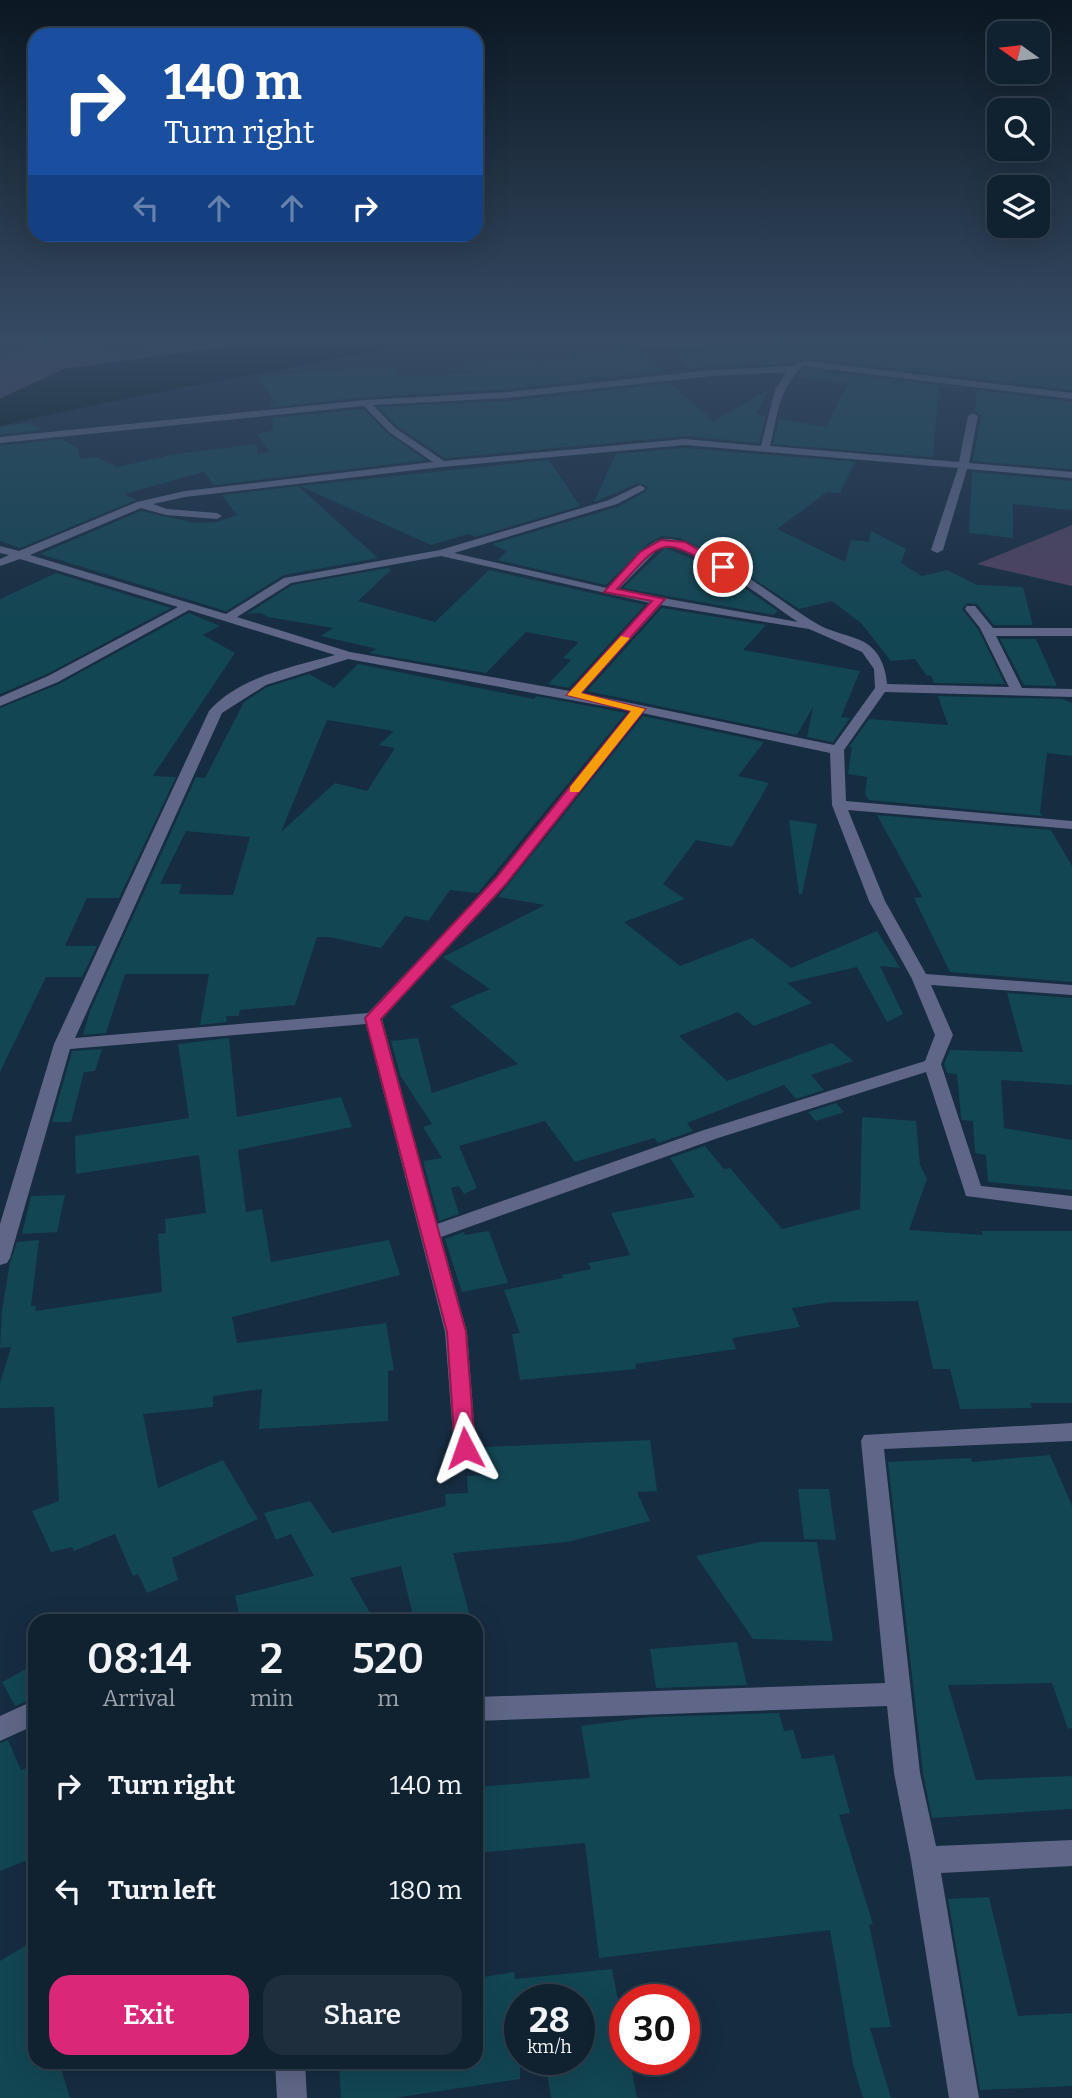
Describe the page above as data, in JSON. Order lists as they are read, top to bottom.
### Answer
{
  "north": "left",
  "page": {
    "turn": ["140 m", "Turn right"],
    "eta": [
      "08:14",
      "Arrival",
      "2",
      "min",
      "520",
      "m"
    ],
    "list": [
      {
        "name": "Turn right",
        "value": "140 m"
      },
      {
        "name": "Turn left",
        "value": "180 m"
      }
    ],
    "buttons": ["Exit", "Share"],
    "speed": "28 km/h",
    "limit": "30"
  }
}
